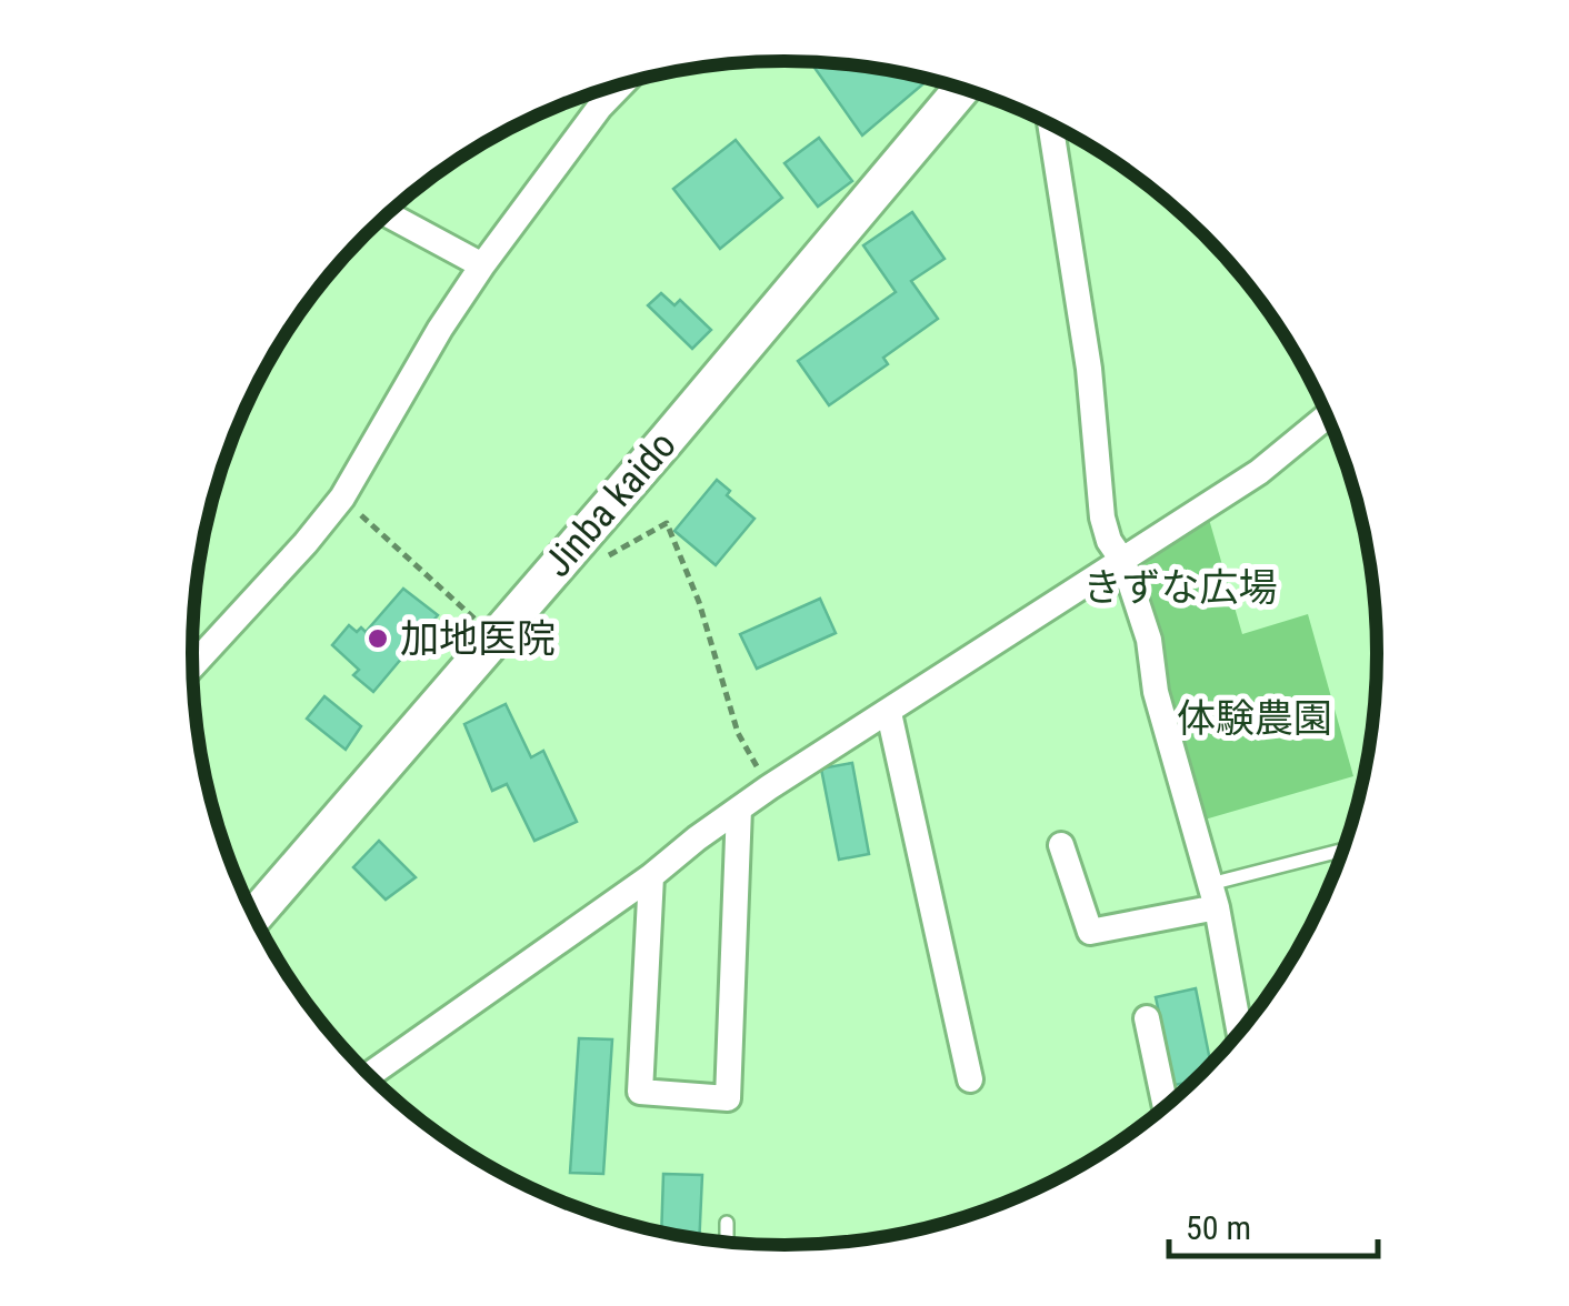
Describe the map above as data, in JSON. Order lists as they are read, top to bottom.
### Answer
{
  "streets": {
    "main road": ["Jinba kaido"]
  },
  "parks": ["きずな広場", "体験農園"],
  "places": ["加地医院"],
  "scale_bar": "50 m"
}
